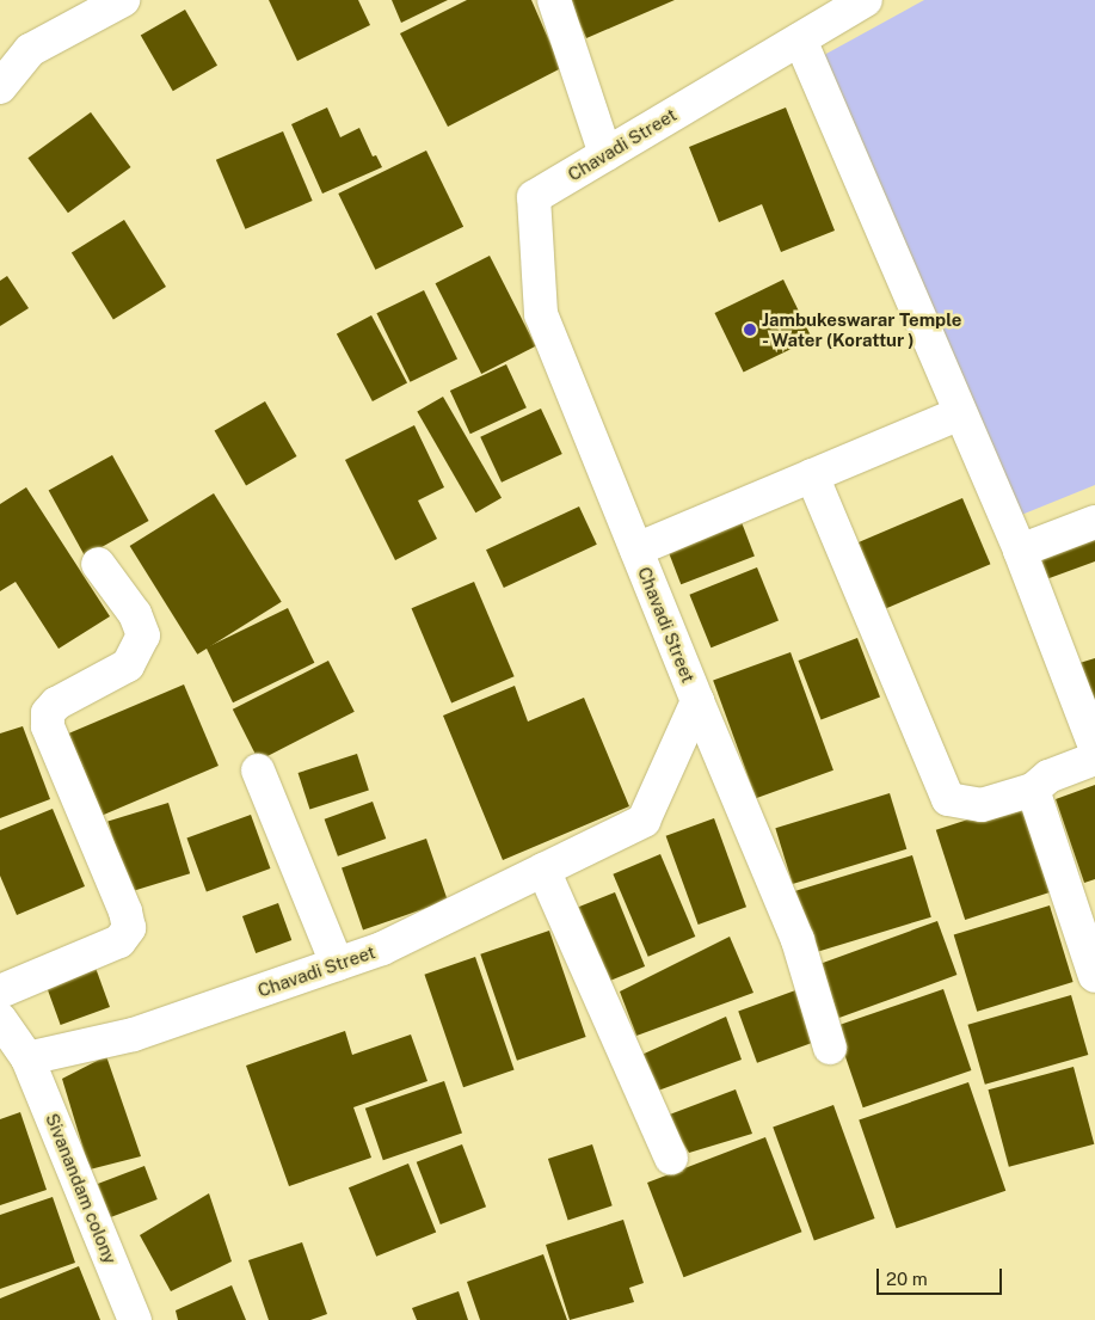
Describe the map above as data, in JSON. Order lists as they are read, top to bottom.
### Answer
{
  "streets": {
    "street": ["Chavadi Street", "Sivanandam colony"]
  },
  "crossings": [
    ["Chavadi Street", "Sivanandam colony"]
  ],
  "places": ["Jambukeswarar Temple - Water (Korattur )"],
  "scale_bar": "20 m"
}
